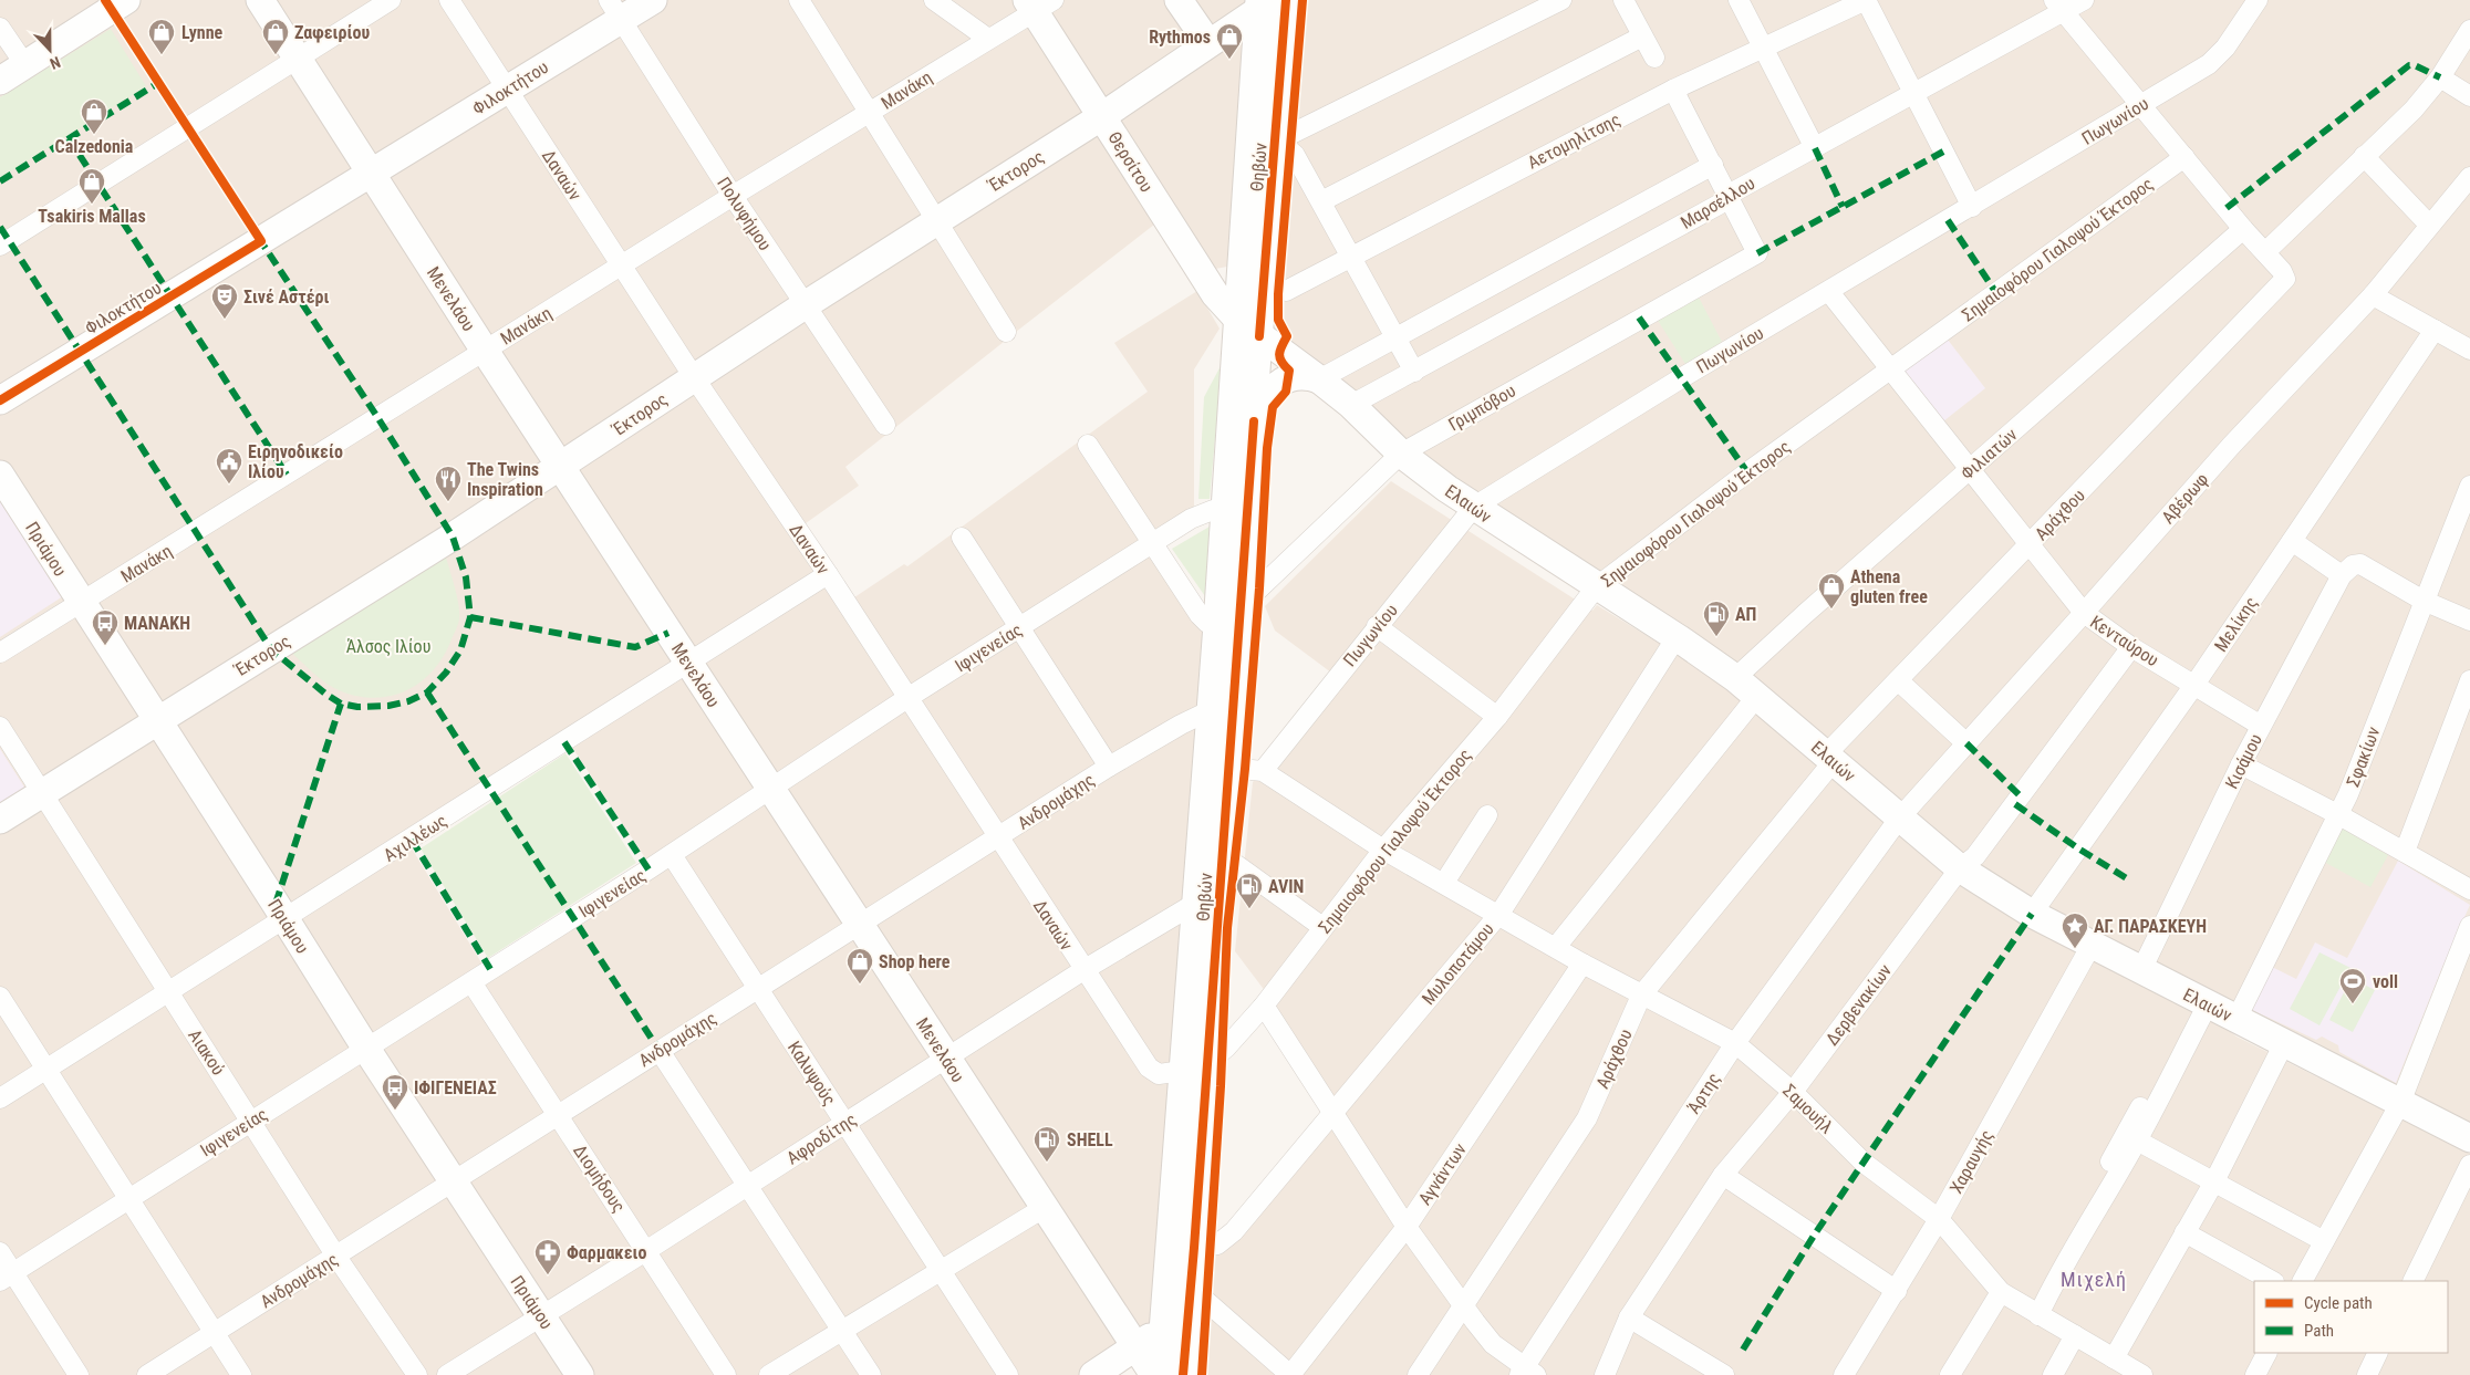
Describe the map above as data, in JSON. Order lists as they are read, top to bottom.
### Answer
{
  "streets": {
    "street": [
      "Φιλοκτήτου",
      "Μανάκη",
      "Πωγωνίου",
      "Αετομηλίτσης",
      "Θερσίτου",
      "Θηβών",
      "Έκτορος",
      "Δαναών",
      "Μαρσέλλου",
      "Πολυφήμου",
      "Σημαιοφόρου Γιαλοψού Έκτορος",
      "Μενελάου",
      "Γριμπόβου",
      "Φιλιατών",
      "Αβέρωφ",
      "Ελαιών",
      "Αράχθου",
      "Πριάμου",
      "Μελίκης",
      "Κενταύρου",
      "Ιφιγενείας",
      "Σφακίων",
      "Κισάμου",
      "Ανδρομάχης",
      "Αχιλλέως",
      "Μυλοποτάμου",
      "Δερβενακίων",
      "Αιακού",
      "Καλυψούς",
      "Άρτης",
      "Σαμουήλ",
      "Αφροδίτης",
      "Χαραυγής",
      "Αγνάντων",
      "Διομήδους"
    ]
  },
  "crossings": [
    ["Φιλοκτήτου", "Δαναών"],
    ["Φιλοκτήτου", "Πολυφήμου"],
    ["Φιλοκτήτου", "Μενελάου"],
    ["Μανάκη", "Θερσίτου"],
    ["Μανάκη", "Δαναών"],
    ["Μανάκη", "Πολυφήμου"],
    ["Μανάκη", "Μενελάου"],
    ["Μανάκη", "Πριάμου"],
    ["Πωγωνίου", "Ελαιών"],
    ["Πωγωνίου", "Κενταύρου"],
    ["Πωγωνίου", "Σαμουήλ"],
    ["Θερσίτου", "Θηβών"],
    ["Θερσίτου", "Έκτορος"],
    ["Θερσίτου", "Ελαιών"],
    ["Θηβών", "Έκτορος"],
    ["Θηβών", "Δαναών"],
    ["Θηβών", "Σημαιοφόρου Γιαλοψού Έκτορος"],
    ["Θηβών", "Μενελάου"],
    ["Θηβών", "Γριμπόβου"],
    ["Θηβών", "Ελαιών"],
    ["Θηβών", "Ιφιγενείας"],
    ["Θηβών", "Ανδρομάχης"],
    ["Θηβών", "Μυλοποτάμου"],
    ["Θηβών", "Σαμουήλ"],
    ["Θηβών", "Αφροδίτης"],
    ["Έκτορος", "Δαναών"],
    ["Έκτορος", "Πολυφήμου"],
    ["Έκτορος", "Μενελάου"],
    ["Έκτορος", "Πριάμου"],
    ["Έκτορος", "Αιακού"],
    ["Δαναών", "Σημαιοφόρου Γιαλοψού Έκτορος"],
    ["Δαναών", "Ιφιγενείας"],
    ["Δαναών", "Ανδρομάχης"],
    ["Δαναών", "Αχιλλέως"],
    ["Δαναών", "Αφροδίτης"],
    ["Μαρσέλλου", "Γριμπόβου"],
    ["Μαρσέλλου", "Ελαιών"],
    ["Σημαιοφόρου Γιαλοψού Έκτορος", "Ελαιών"],
    ["Σημαιοφόρου Γιαλοψού Έκτορος", "Κενταύρου"],
    ["Σημαιοφόρου Γιαλοψού Έκτορος", "Σαμουήλ"],
    ["Μενελάου", "Ιφιγενείας"],
    ["Μενελάου", "Ανδρομάχης"],
    ["Μενελάου", "Αχιλλέως"],
    ["Μενελάου", "Αφροδίτης"],
    ["Γριμπόβου", "Ελαιών"],
    ["Φιλιατών", "Ελαιών"],
    ["Φιλιατών", "Κενταύρου"],
    ["Αβέρωφ", "Ελαιών"],
    ["Αβέρωφ", "Κενταύρου"],
    ["Αβέρωφ", "Άρτης"],
    ["Ελαιών", "Αράχθου"],
    ["Ελαιών", "Μελίκης"],
    ["Ελαιών", "Σφακίων"],
    ["Ελαιών", "Κισάμου"],
    ["Ελαιών", "Μυλοποτάμου"],
    ["Ελαιών", "Δερβενακίων"],
    ["Ελαιών", "Άρτης"],
    ["Ελαιών", "Χαραυγής"],
    ["Αράχθου", "Κενταύρου"],
    ["Αράχθου", "Σαμουήλ"],
    ["Πριάμου", "Ιφιγενείας"],
    ["Πριάμου", "Ανδρομάχης"],
    ["Πριάμου", "Αχιλλέως"],
    ["Πριάμου", "Αφροδίτης"],
    ["Μελίκης", "Κενταύρου"],
    ["Κενταύρου", "Κισάμου"],
    ["Κενταύρου", "Δερβενακίων"],
    ["Ιφιγενείας", "Αιακού"],
    ["Ιφιγενείας", "Καλυψούς"],
    ["Ιφιγενείας", "Διομήδους"],
    ["Ανδρομάχης", "Αιακού"],
    ["Ανδρομάχης", "Καλυψούς"],
    ["Ανδρομάχης", "Διομήδους"],
    ["Αχιλλέως", "Αιακού"],
    ["Μυλοποτάμου", "Σαμουήλ"],
    ["Δερβενακίων", "Σαμουήλ"],
    ["Καλυψούς", "Αφροδίτης"],
    ["Άρτης", "Σαμουήλ"],
    ["Σαμουήλ", "Χαραυγής"],
    ["Σαμουήλ", "Αγνάντων"],
    ["Αφροδίτης", "Διομήδους"]
  ],
  "districts": ["Μιχελή"],
  "parks": ["Άλσος Ιλίου"],
  "places": {
    "shop": [
      "Lynne",
      "Ζαφειρίου",
      "Rythmos",
      "Calzedonia",
      "Tsakiris Mallas",
      "Athena gluten free",
      "Shop here"
    ],
    "theatre": ["Σινέ Αστέρι"],
    "public building": ["Ειρηνοδικείο Ιλίου"],
    "restaurant": ["The Twins Inspiration"],
    "fuel station": ["ΑΠ", "AVIN", "SHELL"],
    "bus stop": ["ΜΑΝΑΚΗ", "ΙΦΙΓΕΝΕΙΑΣ"],
    "place": ["ΑΓ. ΠΑΡΑΣΚΕΥΗ"],
    "sports": ["voll"],
    "pharmacy": ["Φαρμακειο"]
  },
  "legend": ["Cycle path", "Path"],
  "north": "bottom"
}
